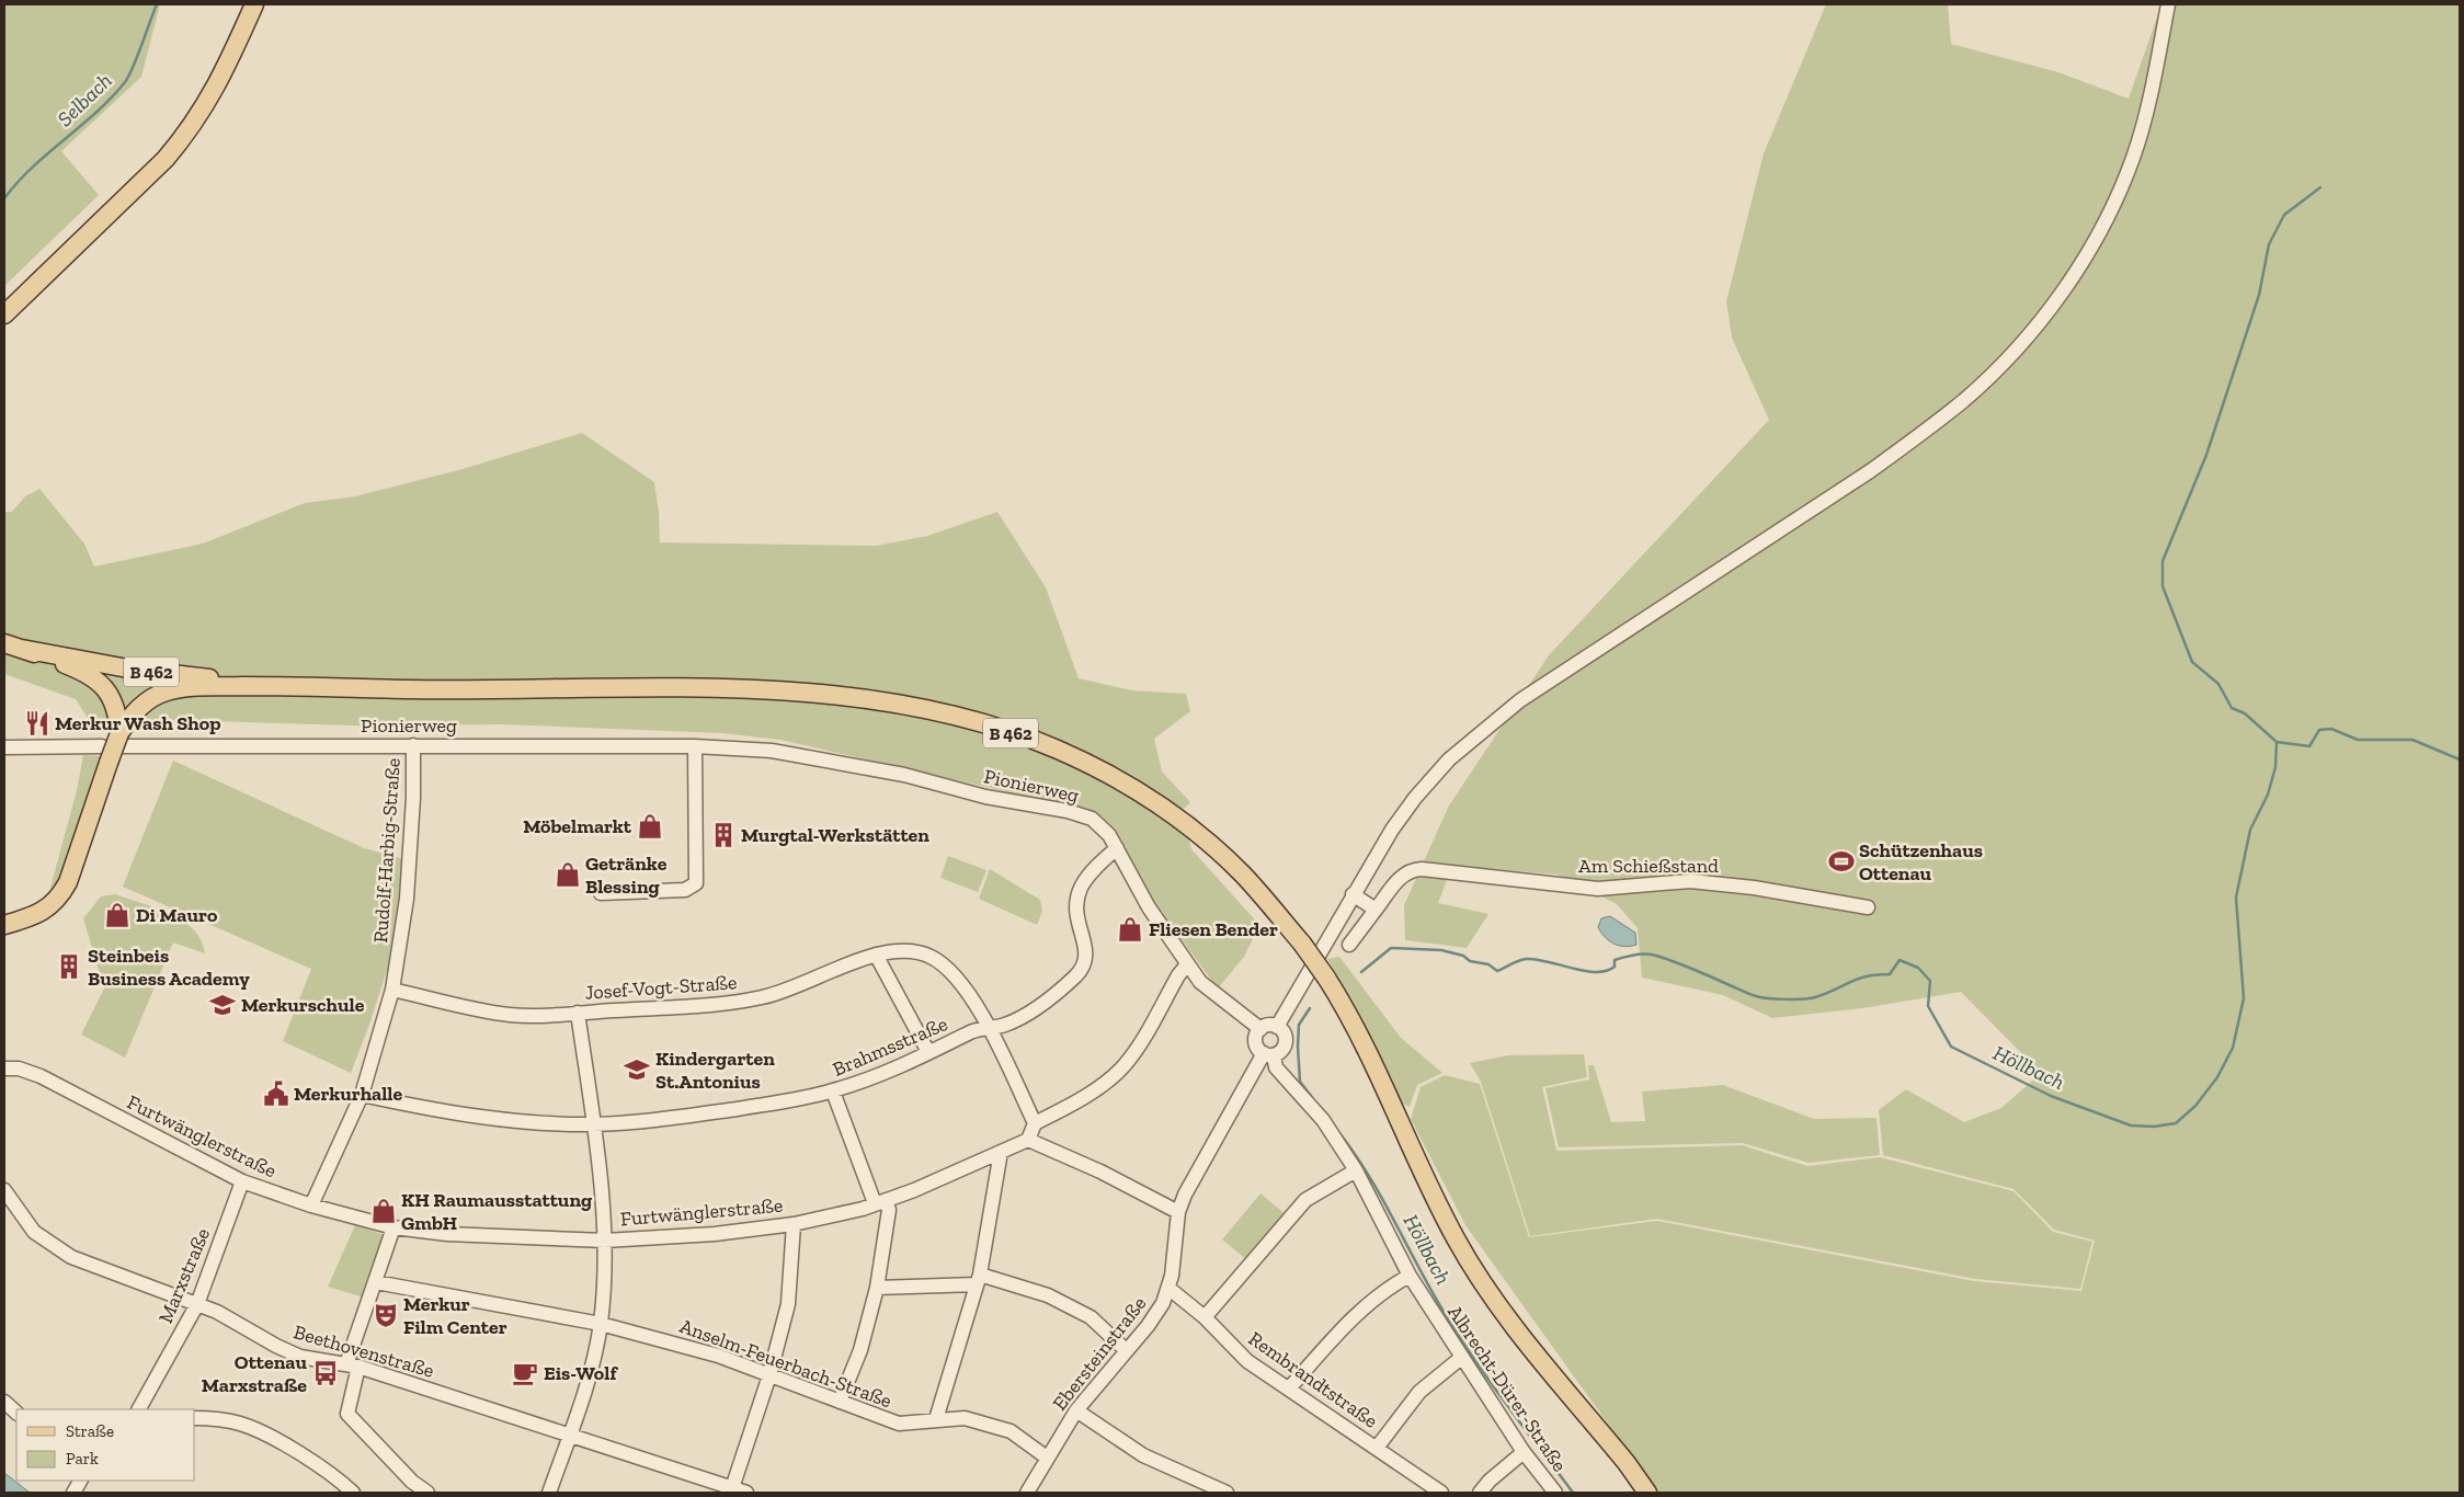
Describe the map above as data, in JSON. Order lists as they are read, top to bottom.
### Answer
{
  "streets": {
    "main road": ["B 462"],
    "street": [
      "Pionierweg",
      "Rudolf-Harbig-Straße",
      "Am Schießstand",
      "Josef-Vogt-Straße",
      "Brahmsstraße",
      "Furtwänglerstraße",
      "Marxstraße",
      "Beethovenstraße",
      "Ebersteinstraße",
      "Anselm-Feuerbach-Straße",
      "Rembrandtstraße",
      "Albrecht-Dürer-Straße"
    ]
  },
  "crossings": [
    ["Pionierweg", "Rudolf-Harbig-Straße"],
    ["Pionierweg", "Brahmsstraße"],
    ["Pionierweg", "Ebersteinstraße"],
    ["Pionierweg", "Albrecht-Dürer-Straße"],
    ["Rudolf-Harbig-Straße", "Josef-Vogt-Straße"],
    ["Rudolf-Harbig-Straße", "Brahmsstraße"],
    ["Rudolf-Harbig-Straße", "Furtwänglerstraße"],
    ["Josef-Vogt-Straße", "Brahmsstraße"],
    ["Furtwänglerstraße", "Marxstraße"],
    ["Marxstraße", "Beethovenstraße"],
    ["Ebersteinstraße", "Anselm-Feuerbach-Straße"],
    ["Ebersteinstraße", "Rembrandtstraße"],
    ["Ebersteinstraße", "Albrecht-Dürer-Straße"]
  ],
  "water": ["Selbach", "Höllbach"],
  "places": {
    "restaurant": ["Merkur Wash Shop"],
    "shop": [
      "Möbelmarkt",
      "Getränke Blessing",
      "Di Mauro",
      "Fliesen Bender",
      "KH Raumausstattung GmbH"
    ],
    "building": ["Murgtal-Werkstätten", "Steinbeis Business Academy"],
    "sports": ["Schützenhaus Ottenau"],
    "school or university": ["Merkurschule", "Kindergarten St.Antonius"],
    "public building": ["Merkurhalle"],
    "theatre": ["Merkur Film Center"],
    "bus stop": ["Ottenau Marxstraße"],
    "cafe": ["Eis-Wolf"]
  },
  "legend": ["Straße", "Park"]
}
